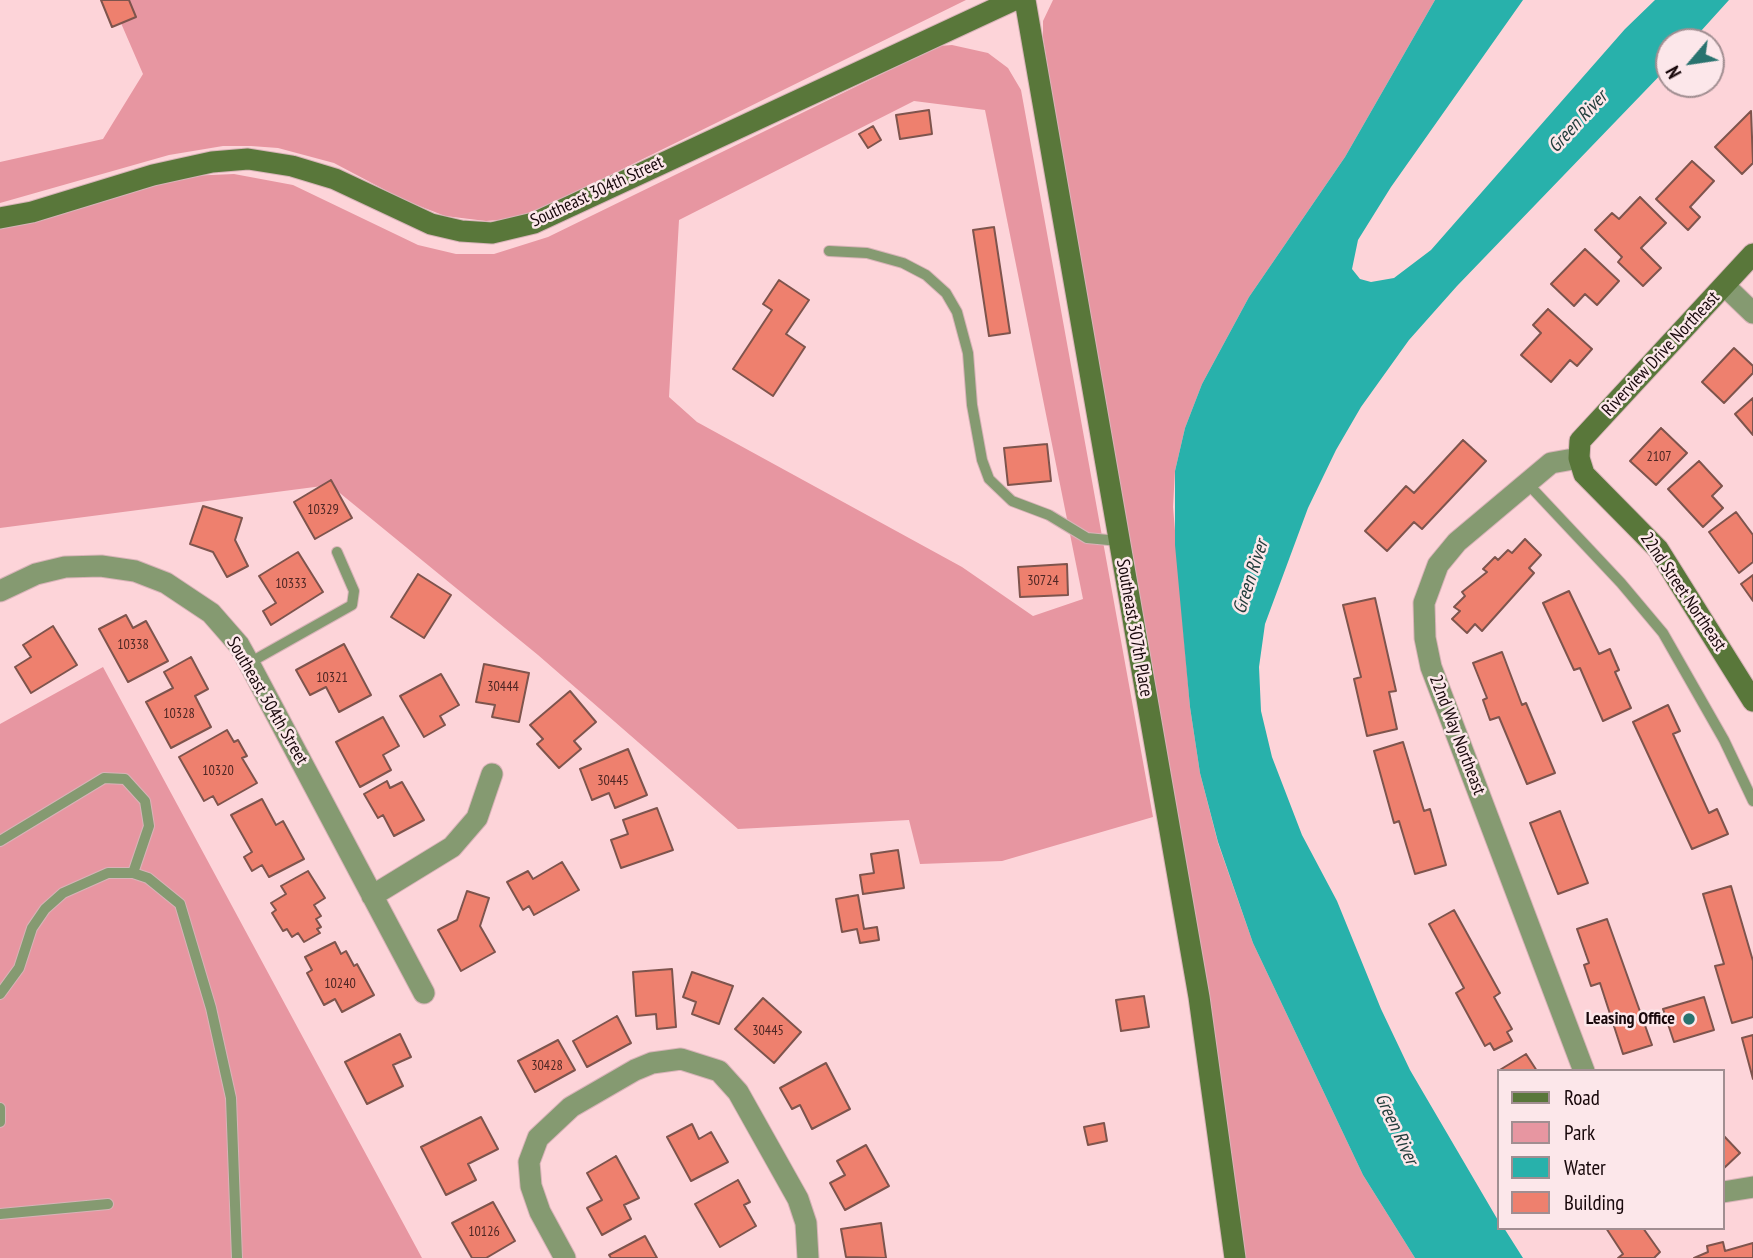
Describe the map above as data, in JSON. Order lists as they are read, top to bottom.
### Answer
{
  "streets": {
    "street": [
      "Southeast 304th Street",
      "Riverview Drive Northeast",
      "22nd Street Northeast",
      "Southeast 307th Place",
      "22nd Way Northeast"
    ]
  },
  "crossings": [
    ["Riverview Drive Northeast", "22nd Street Northeast"],
    ["Riverview Drive Northeast", "22nd Way Northeast"],
    ["22nd Street Northeast", "22nd Way Northeast"]
  ],
  "water": ["Green River"],
  "places": ["Leasing Office"],
  "house_numbers": [
    "2107",
    "10329",
    "30724",
    "10333",
    "10338",
    "10321",
    "30444",
    "10328",
    "10320",
    "30445",
    "10240",
    "30445",
    "30428",
    "10126"
  ],
  "legend": [
    "Road",
    "Park",
    "Water",
    "Building"
  ],
  "north": "bottom left"
}
